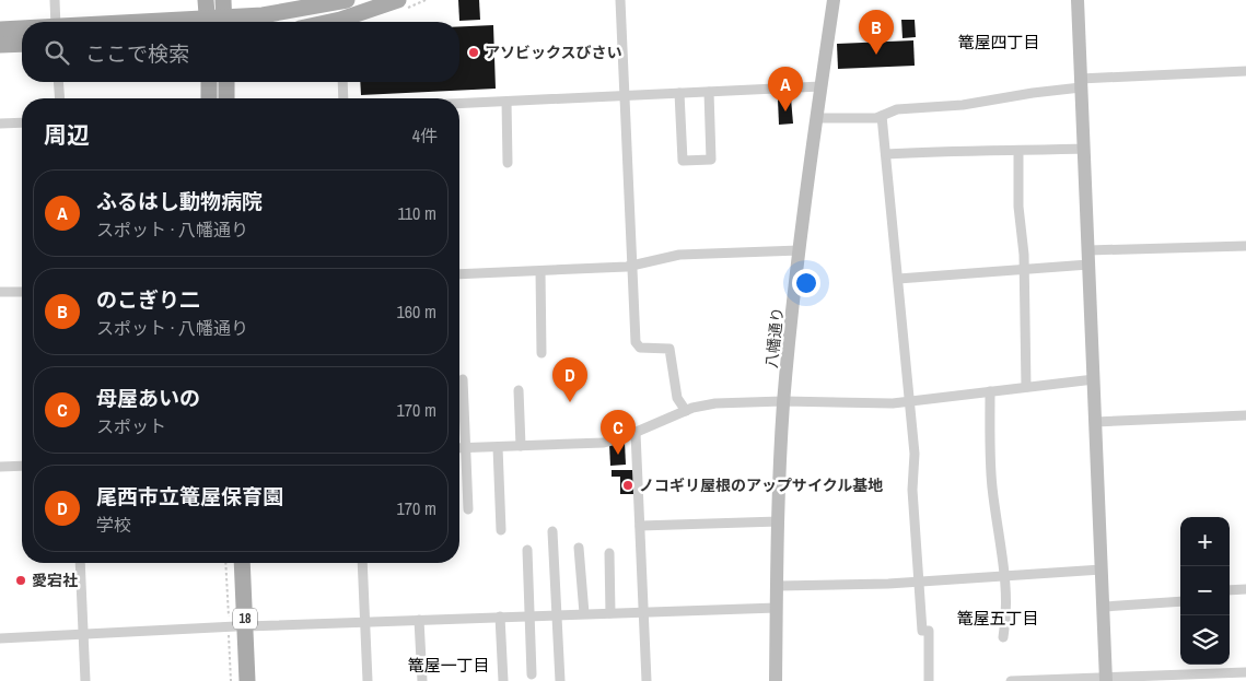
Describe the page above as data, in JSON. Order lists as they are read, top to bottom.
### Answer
{
  "streets": {
    "main road": ["18"],
    "street": ["八幡通り"]
  },
  "districts": ["篭屋四丁目", "篭屋五丁目", "篭屋一丁目"],
  "places": ["アソビックスびさい", "ノコギリ屋根のアップサイクル基地", "愛宕社"],
  "page": {
    "pins": [
      "B",
      "A",
      "D",
      "C"
    ],
    "search": "ここで検索",
    "heading": ["周辺", "4件"],
    "list": [
      {
        "mark": "A",
        "name": "ふるはし動物病院",
        "note": "スポット · 八幡通り",
        "value": "110 m"
      },
      {
        "mark": "B",
        "name": "のこぎり二",
        "note": "スポット · 八幡通り",
        "value": "160 m"
      },
      {
        "mark": "C",
        "name": "母屋あいの",
        "note": "スポット",
        "value": "170 m"
      },
      {
        "mark": "D",
        "name": "尾西市立篭屋保育園",
        "note": "学校",
        "value": "170 m"
      }
    ],
    "map_buttons": ["+", "−"]
  }
}
